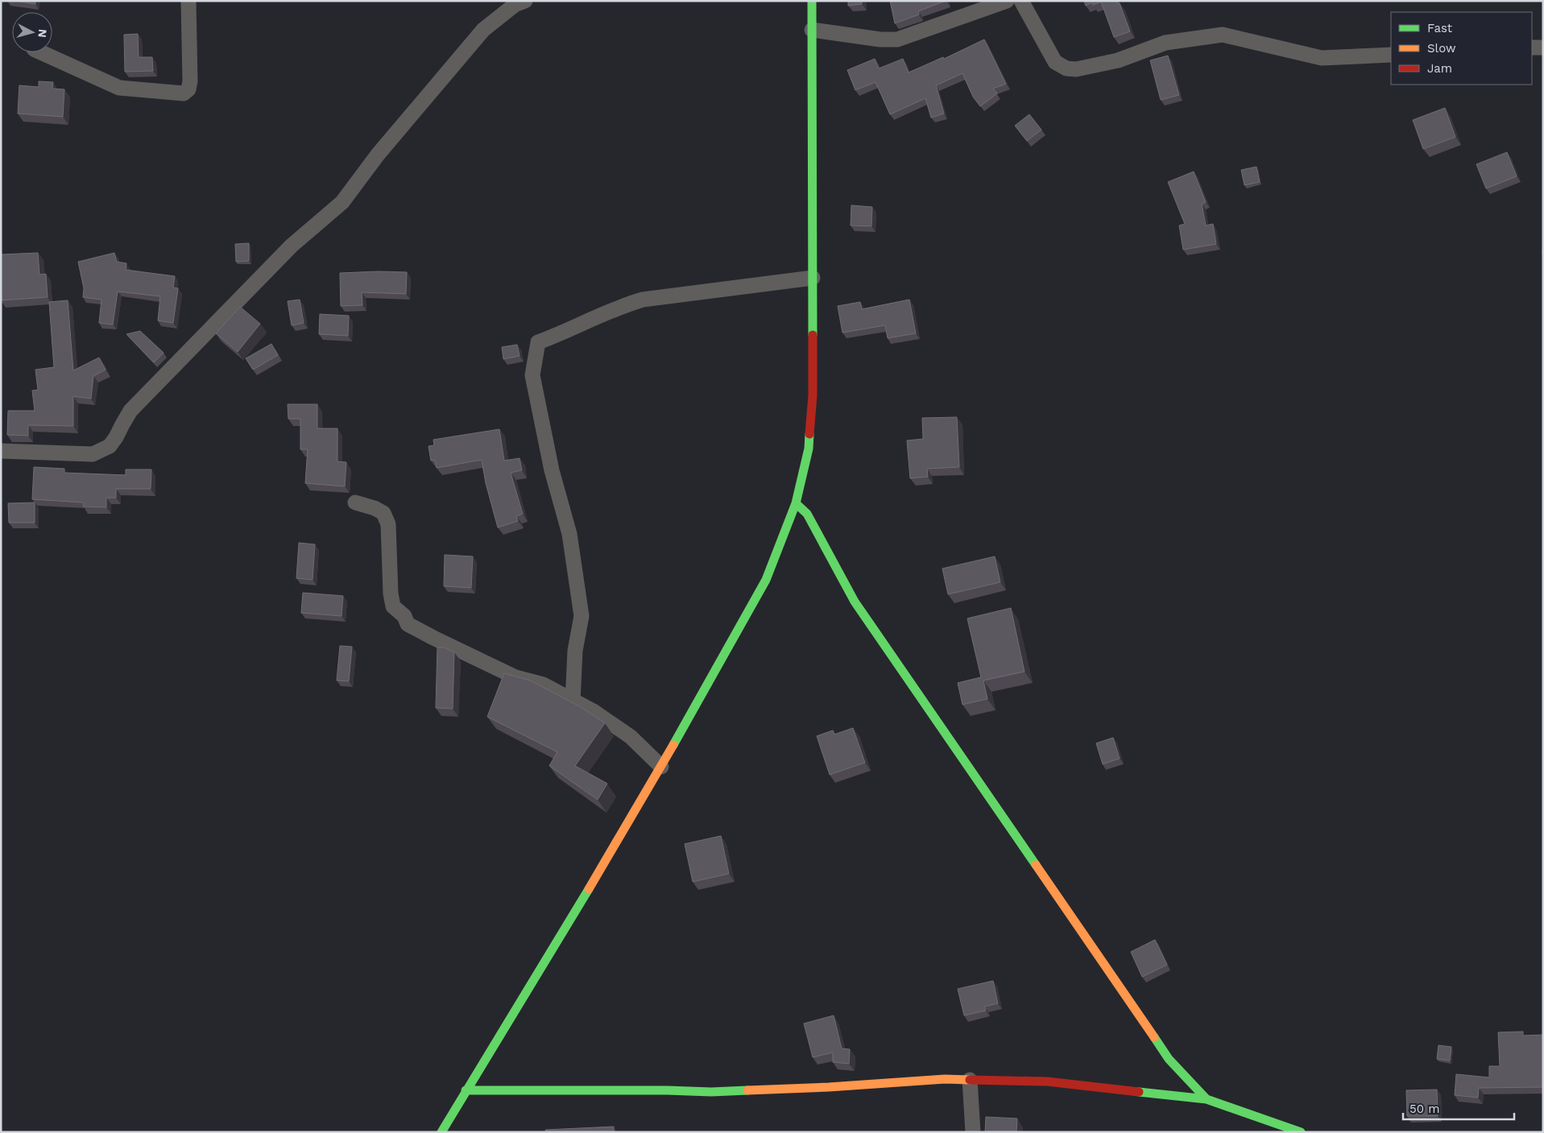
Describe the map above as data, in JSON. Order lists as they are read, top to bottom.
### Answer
{
  "legend": ["Fast", "Slow", "Jam"],
  "scale_bar": "50 m",
  "north": "right"
}
